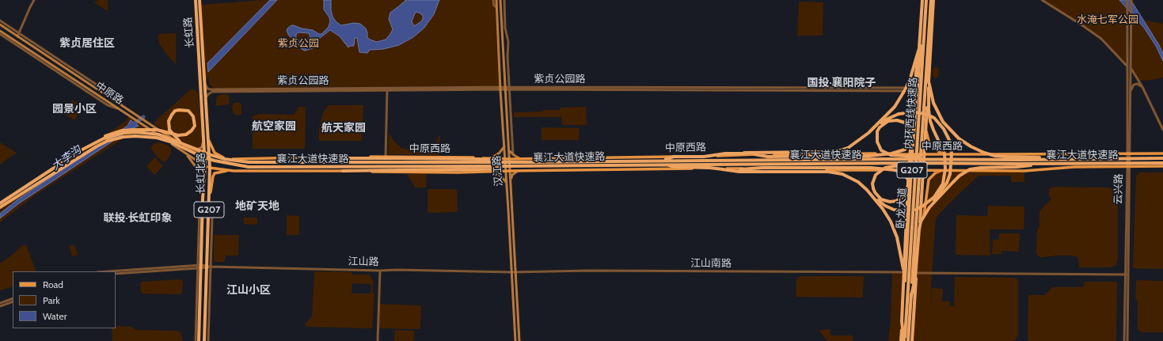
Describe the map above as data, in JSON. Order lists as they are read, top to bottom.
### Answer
{
  "streets": {
    "highway": [
      "长虹路",
      "内环西线快速路",
      "襄江大道快速路",
      "G207",
      "长虹北路",
      "卧龙大道"
    ],
    "main road": ["中原路", "中原西路", "汉江路"],
    "street": [
      "紫贞公园路",
      "云兴路",
      "江山路",
      "江山南路"
    ]
  },
  "crossings": [
    ["长虹路", "长虹北路"],
    ["紫贞公园路", "汉江路"],
    ["紫贞公园路", "长虹北路"],
    ["紫贞公园路", "卧龙大道"],
    ["中原路", "中原西路"],
    ["中原路", "长虹北路"],
    ["中原西路", "汉江路"],
    ["中原西路", "长虹北路"],
    ["中原西路", "云兴路"],
    ["中原西路", "卧龙大道"],
    ["汉江路", "江山路"],
    ["汉江路", "江山南路"],
    ["卧龙大道", "江山南路"],
    ["江山路", "江山南路"]
  ],
  "districts": [
    "紫贞居住区",
    "国投·襄阳院子",
    "园景小区",
    "航空家园",
    "航天家园",
    "地矿天地",
    "联投·长虹印象",
    "江山小区"
  ],
  "water": ["大李沟"],
  "parks": ["水淹七军公园", "紫贞公园"],
  "legend": ["Road", "Park", "Water"]
}
